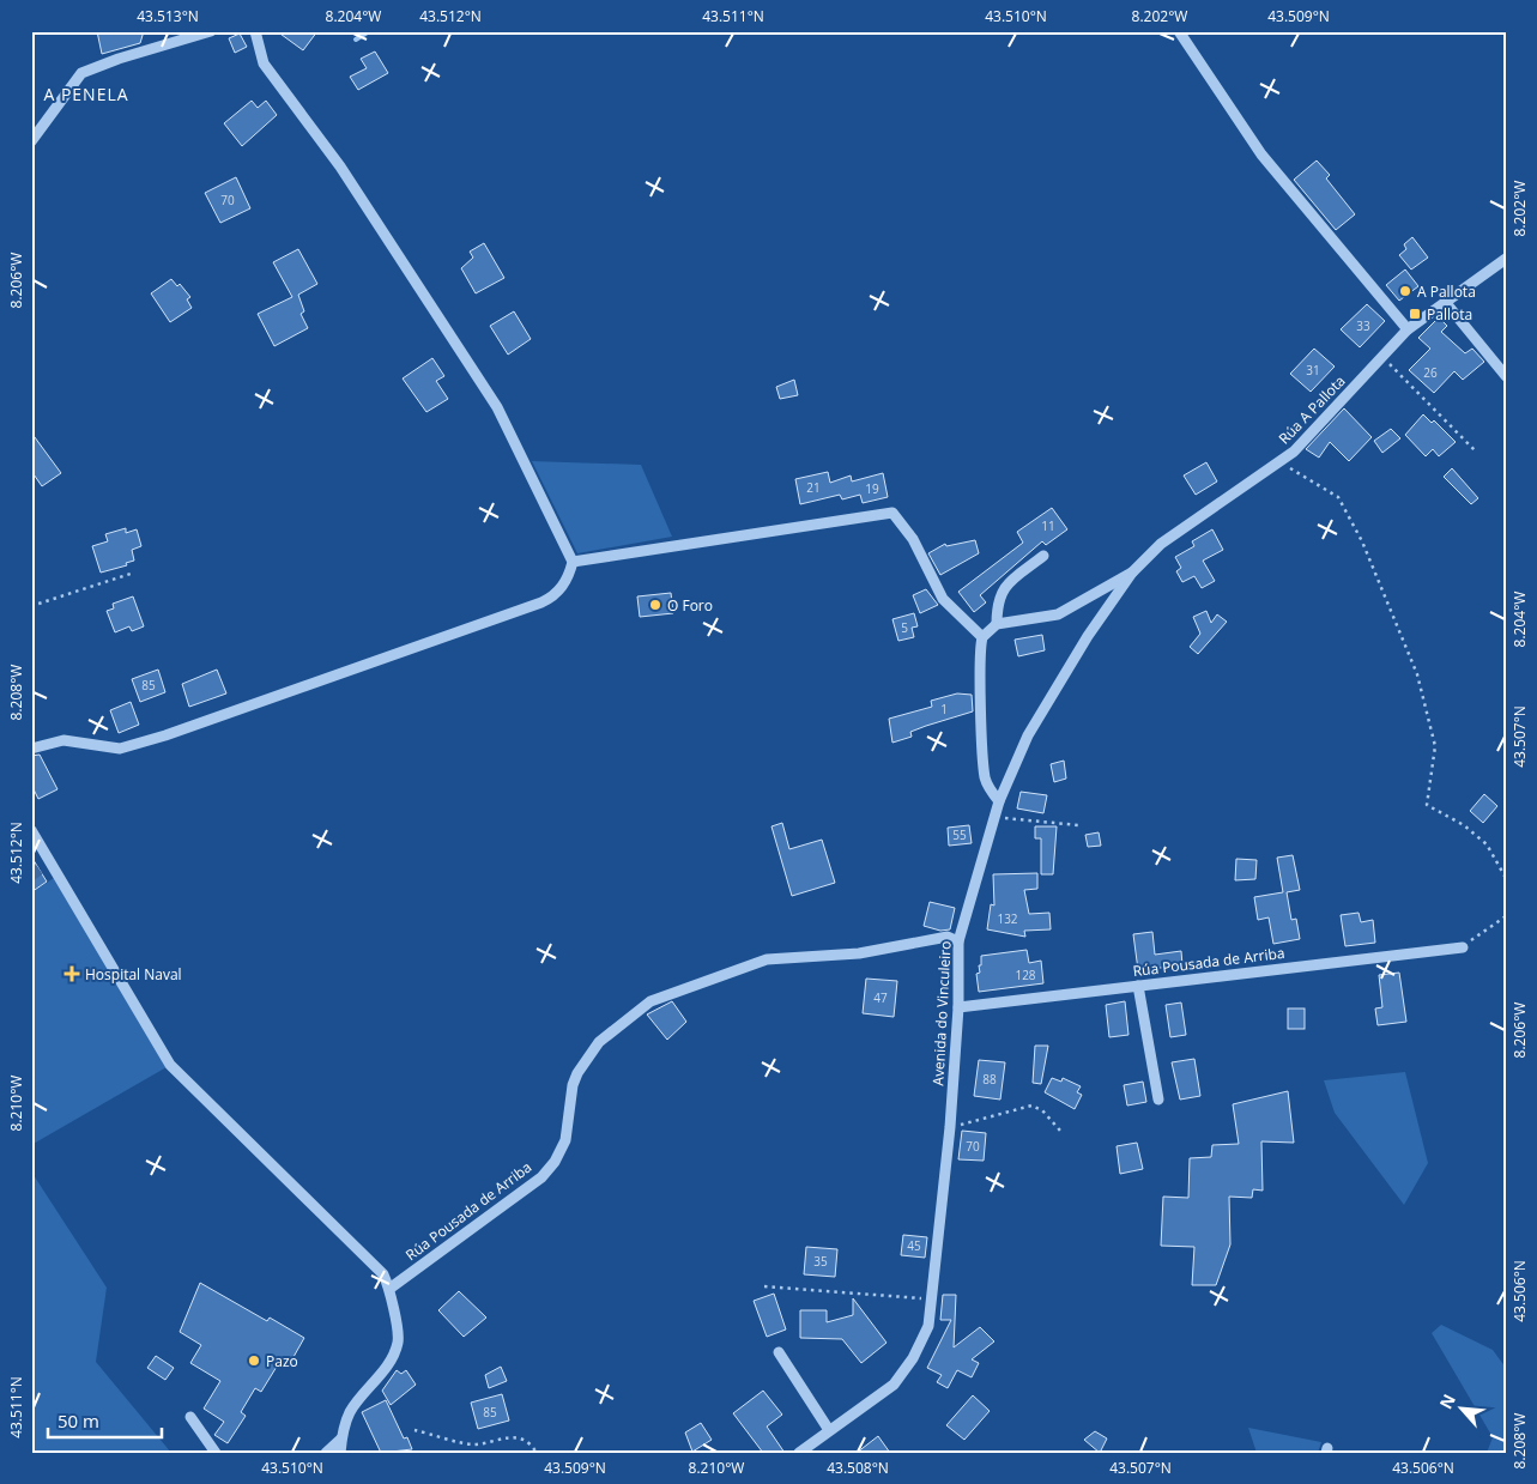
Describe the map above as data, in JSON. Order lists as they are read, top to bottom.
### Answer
{
  "streets": {
    "street": ["Rúa A Pallota", "Rúa Pousada de Arriba", "Avenida do Vinculeiro"]
  },
  "crossings": [
    ["Rúa A Pallota", "Avenida do Vinculeiro"],
    ["Rúa Pousada de Arriba", "Avenida do Vinculeiro"]
  ],
  "districts": ["A PENELA"],
  "places": {
    "other": ["A Pallota", "O Foro", "Pazo"],
    "transit": ["Pallota"],
    "health": ["Hospital Naval"]
  },
  "house_numbers": [
    "70",
    "33",
    "31",
    "26",
    "21",
    "19",
    "11",
    "5",
    "85",
    "1",
    "55",
    "132",
    "128",
    "47",
    "88",
    "70",
    "45",
    "35",
    "85"
  ],
  "scale_bar": "50 m",
  "north": "top left",
  "coordinates": [
    "43.513°N",
    "8.204°W",
    "43.512°N",
    "43.511°N",
    "43.510°N",
    "8.202°W",
    "43.509°N",
    "8.206°W",
    "8.208°W",
    "43.507°N",
    "8.210°W",
    "43.506°N",
    "43.508°N"
  ]
}
